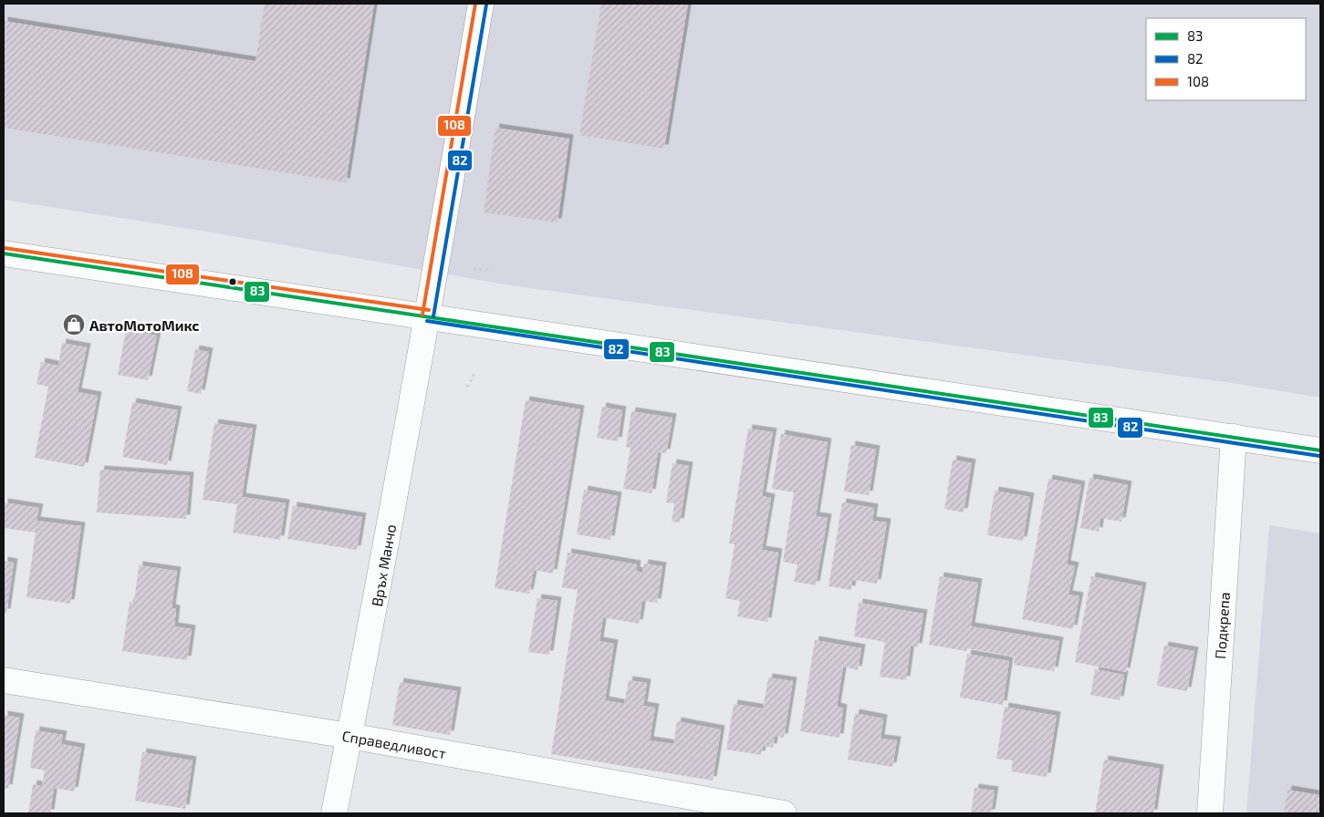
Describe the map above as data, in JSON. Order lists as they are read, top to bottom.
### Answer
{
  "streets": {
    "street": ["Връх Манчо", "Подкрепа", "Справедливост"]
  },
  "crossings": [
    ["Връх Манчо", "Справедливост"]
  ],
  "places": {
    "shop": ["АвтоМотоМикс"]
  },
  "lines": ["transit line 108", "transit line 82", "transit line 83"],
  "legend": ["83", "82", "108"]
}
